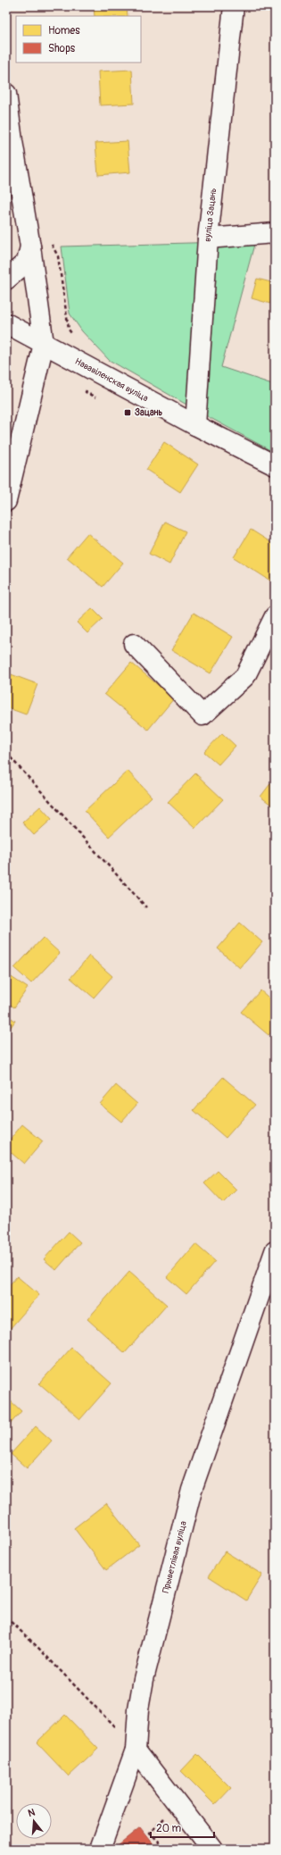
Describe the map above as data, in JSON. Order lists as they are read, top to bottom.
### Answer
{
  "streets": {
    "street": ["вуліца Зацань", "Нававіленская вуліца", "Прыветлівая вуліца"]
  },
  "crossings": [
    ["вуліца Зацань", "Нававіленская вуліца"]
  ],
  "places": {
    "transit": ["Зацань"]
  },
  "legend": ["Homes", "Shops"],
  "scale_bar": "20 m",
  "north": "top"
}
